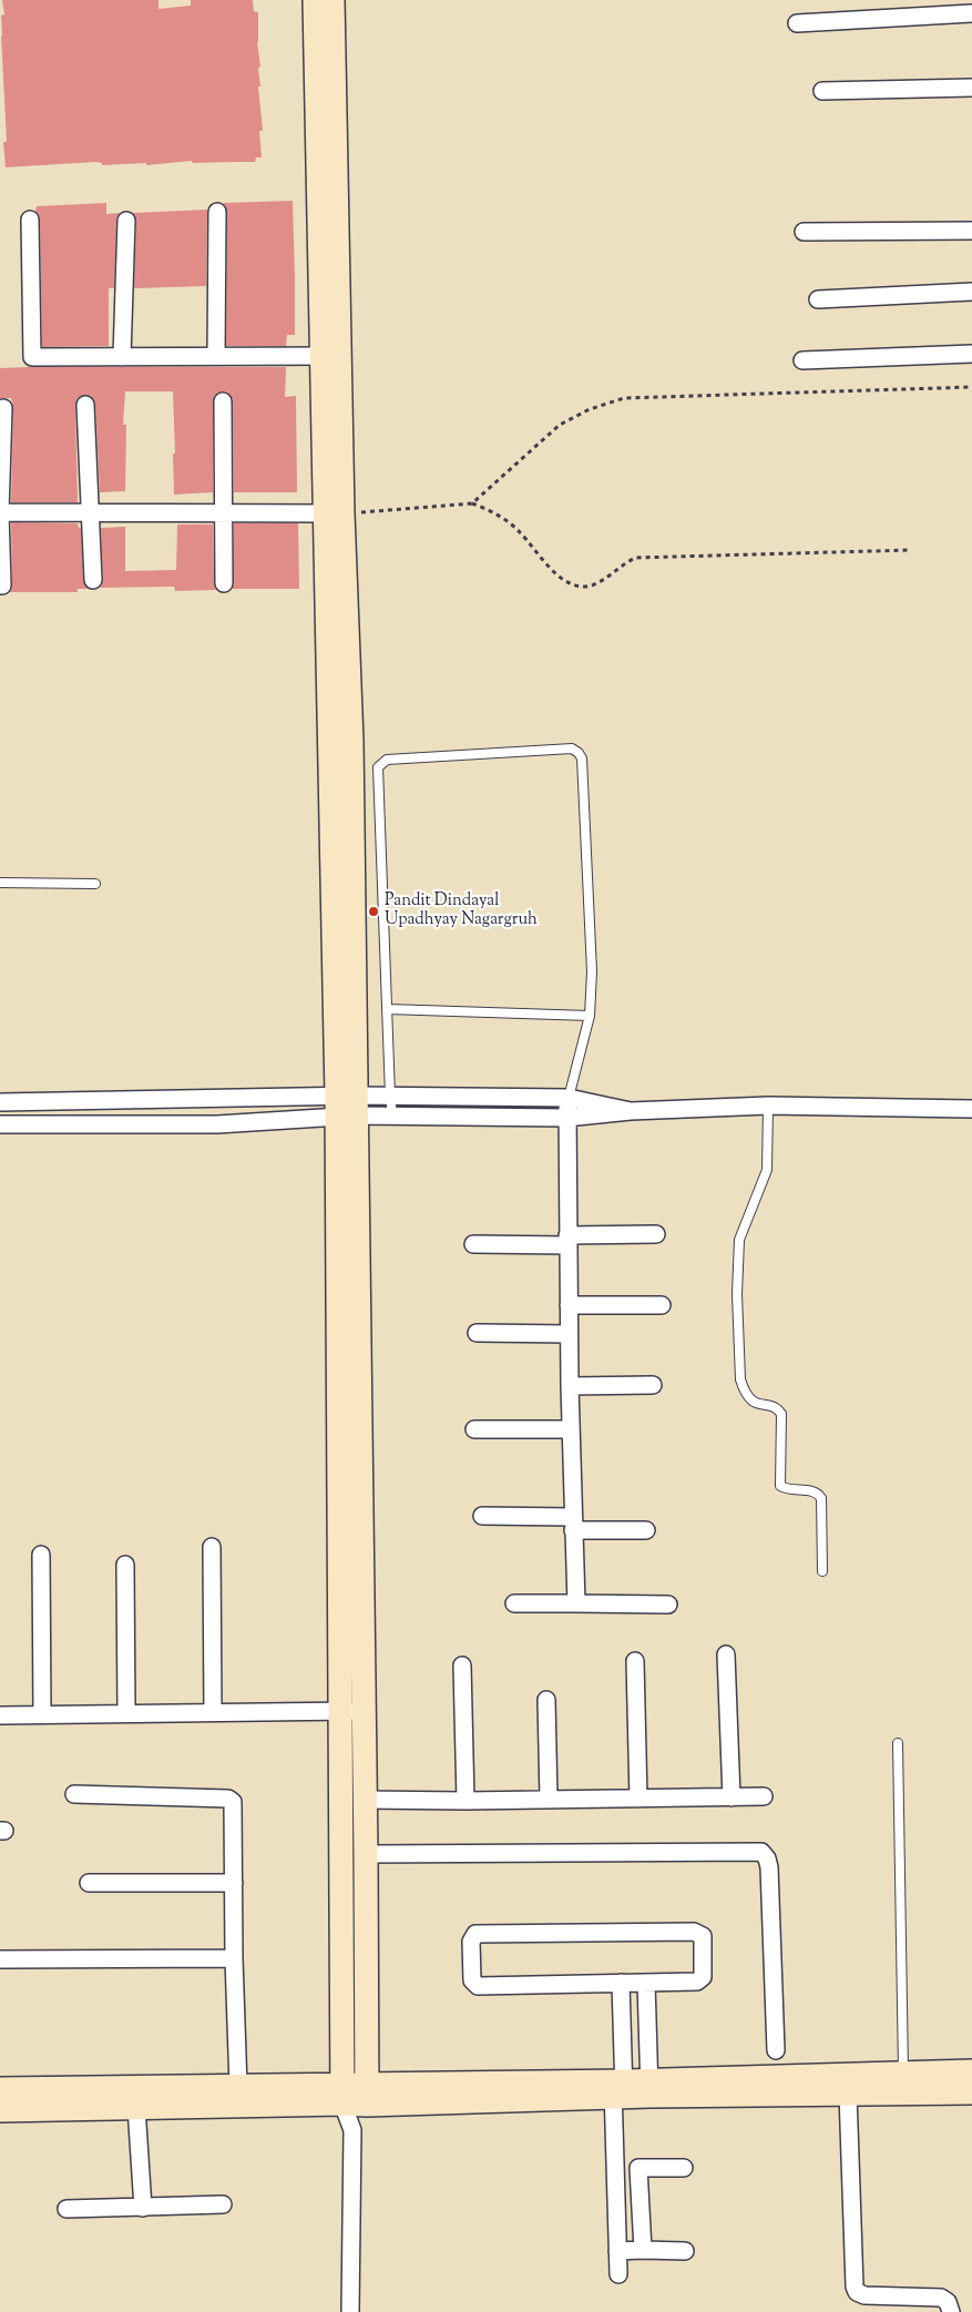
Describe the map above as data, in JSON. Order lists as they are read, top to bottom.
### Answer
{
  "places": ["Pandit Dindayal Upadhyay Nagargruh"]
}
